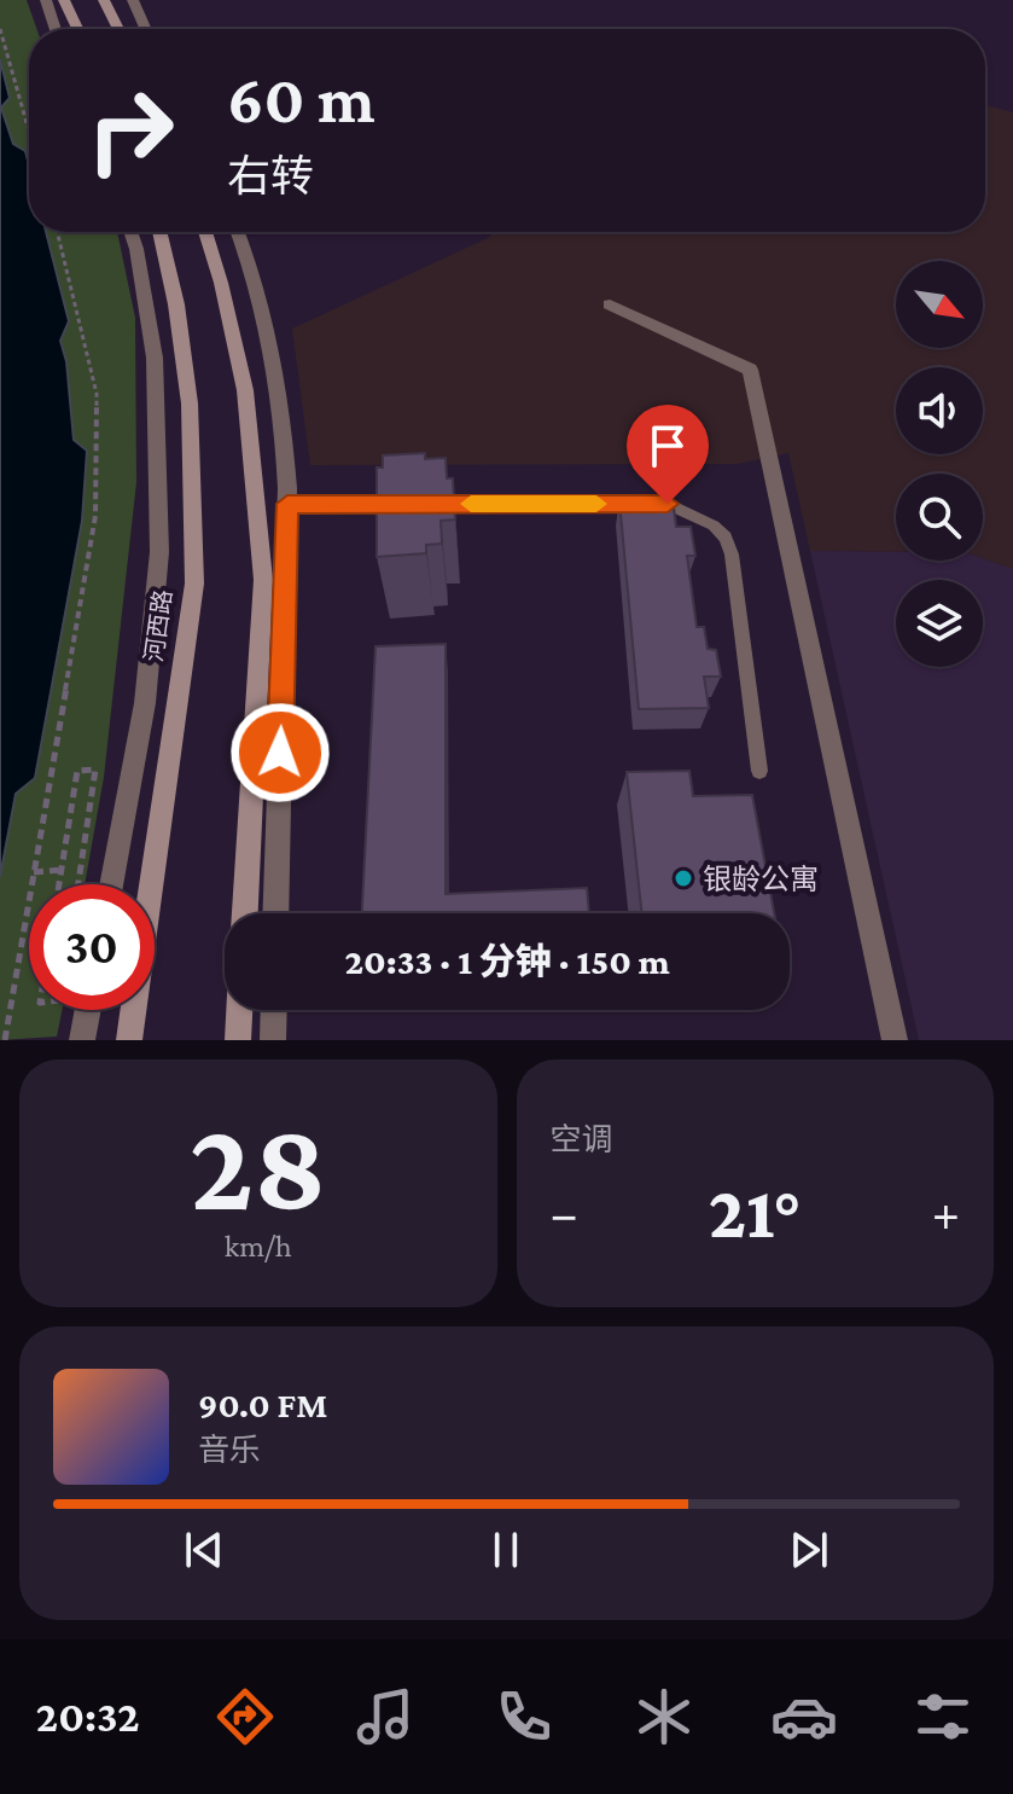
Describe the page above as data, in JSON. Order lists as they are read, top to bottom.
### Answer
{
  "streets": {
    "main road": ["河西路"]
  },
  "places": ["银龄公寓"],
  "north": "bottom right",
  "page": {
    "turn": ["60 m", "右转"],
    "limit": "30",
    "trip": "20:33 · 1 分钟 · 150 m",
    "tile": [
      ["28", "km/h"],
      "空调"
    ],
    "heat": ["−", "21°", "+"],
    "song": ["90.0 FM", "音乐"],
    "tabs": "20:32"
  }
}
